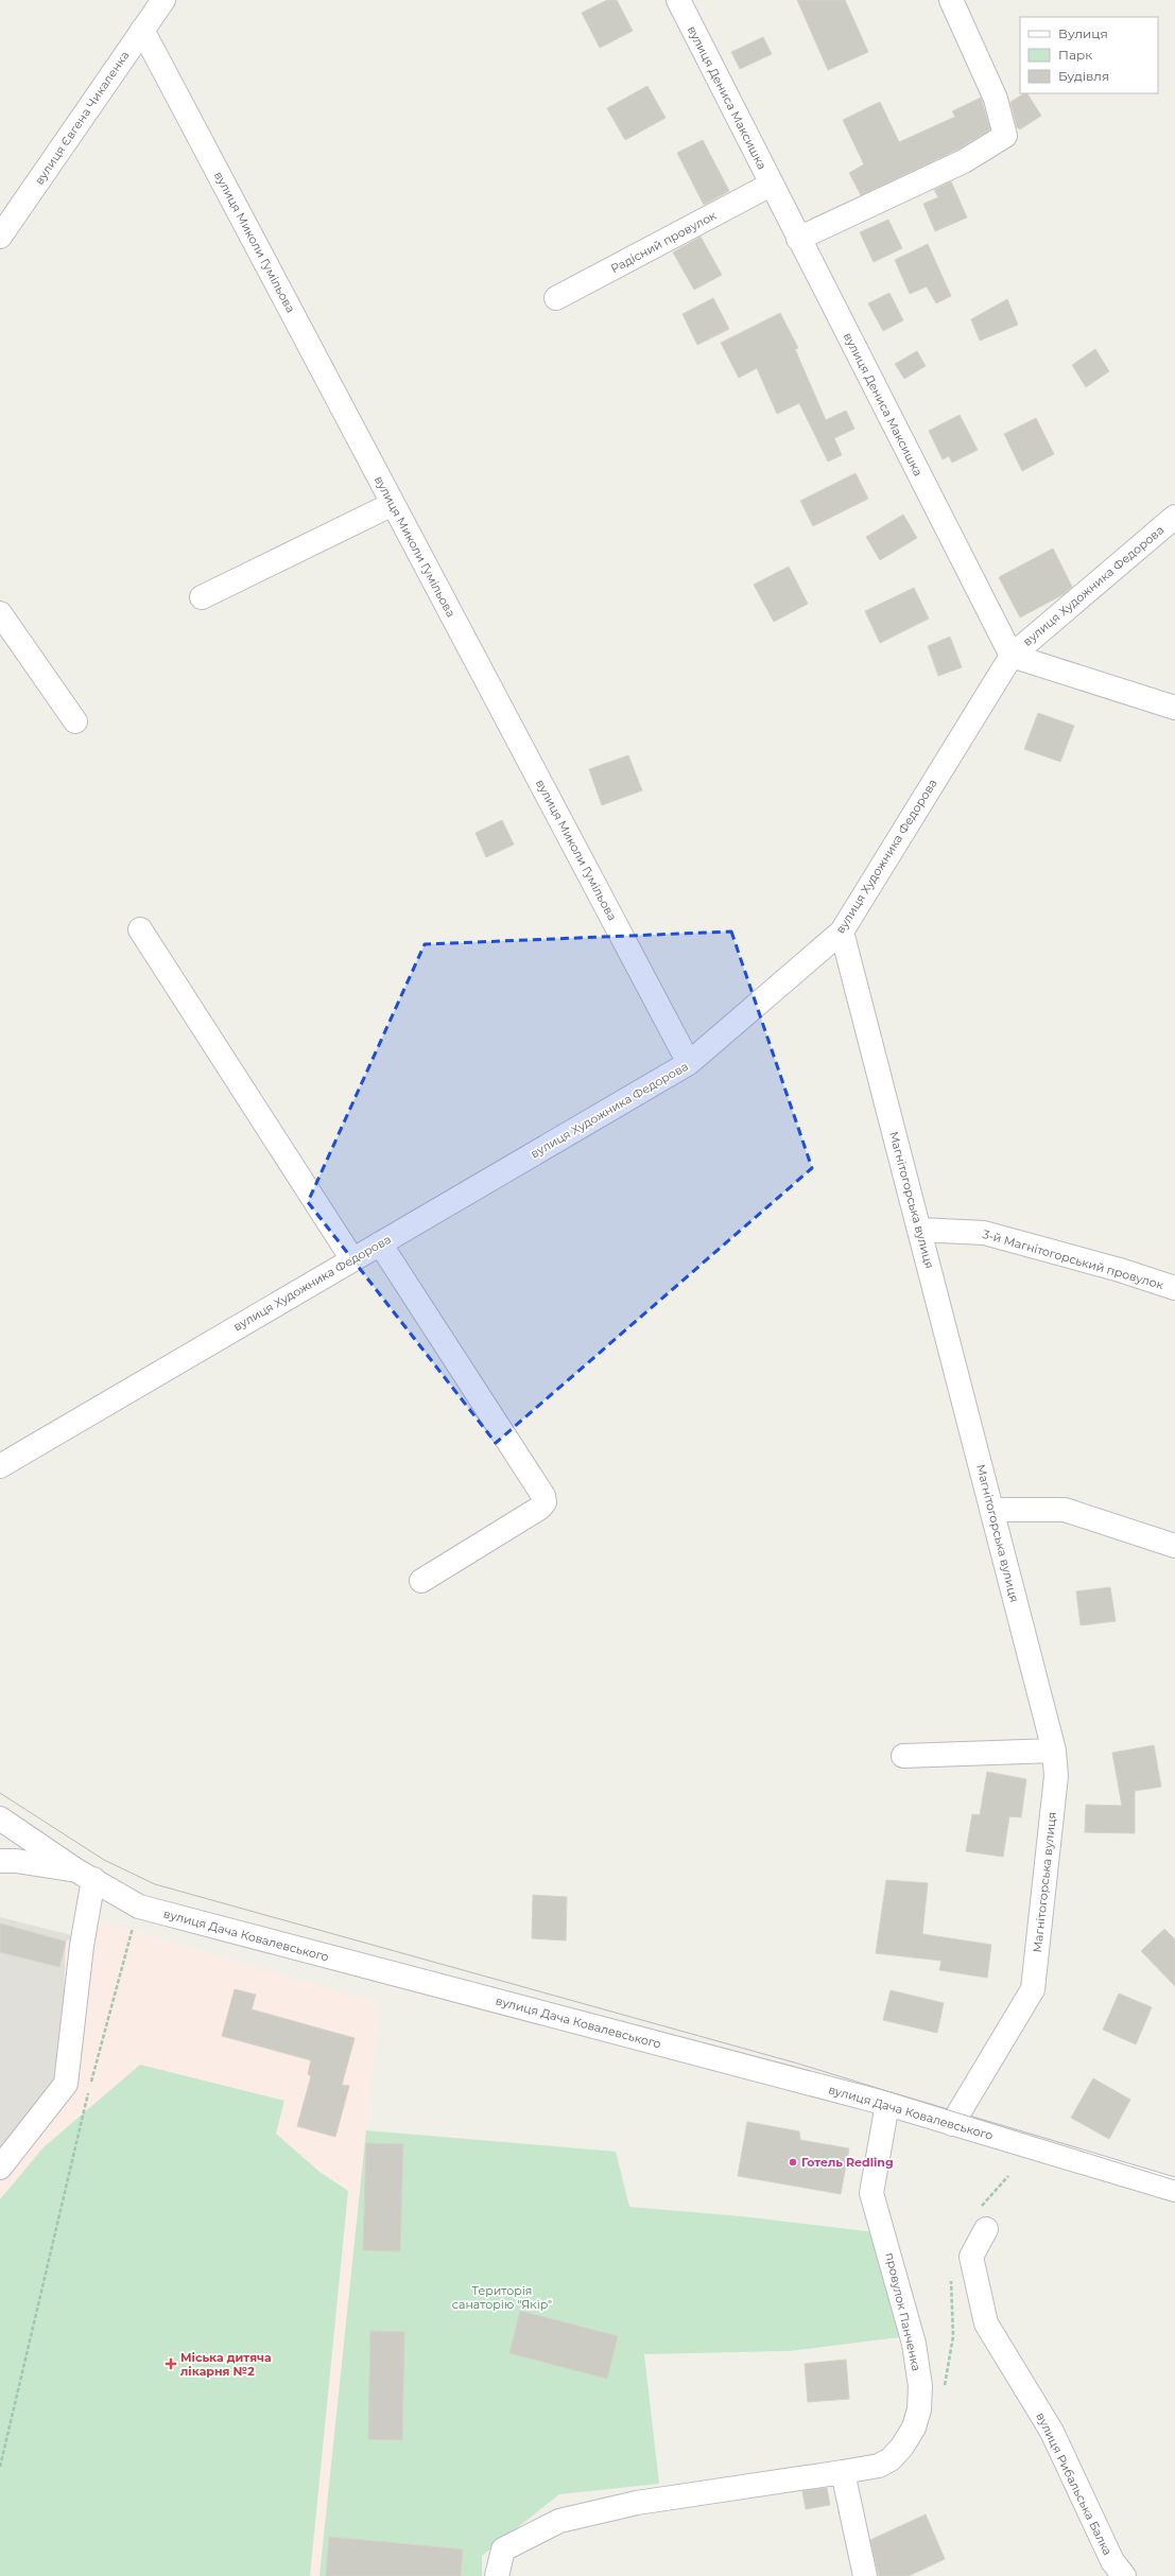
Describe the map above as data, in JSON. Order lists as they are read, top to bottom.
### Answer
{
  "streets": {
    "street": [
      "вулиця Дениса Максишка",
      "вулиця Євгена Чикаленка",
      "вулиця Миколи Гумільова",
      "Радісний провулок",
      "вулиця Художника Федорова",
      "Магнітогорська вулиця",
      "3-й Магнітогорський провулок",
      "вулиця Дача Ковалевського",
      "провулок Панченка",
      "вулиця Рибальська Балка"
    ]
  },
  "crossings": [
    ["вулиця Дениса Максишка", "Радісний провулок"],
    ["вулиця Дениса Максишка", "вулиця Художника Федорова"],
    ["вулиця Євгена Чикаленка", "вулиця Миколи Гумільова"],
    ["вулиця Миколи Гумільова", "вулиця Художника Федорова"],
    ["вулиця Художника Федорова", "Магнітогорська вулиця"],
    ["Магнітогорська вулиця", "3-й Магнітогорський провулок"],
    ["Магнітогорська вулиця", "вулиця Дача Ковалевського"],
    ["вулиця Дача Ковалевського", "провулок Панченка"]
  ],
  "parks": ["Територія санаторію \"Якір\""],
  "places": {
    "other": ["Готель Redling"],
    "health": ["Міська дитяча лікарня №2"]
  },
  "legend": ["Вулиця", "Парк", "Будівля"]
}
